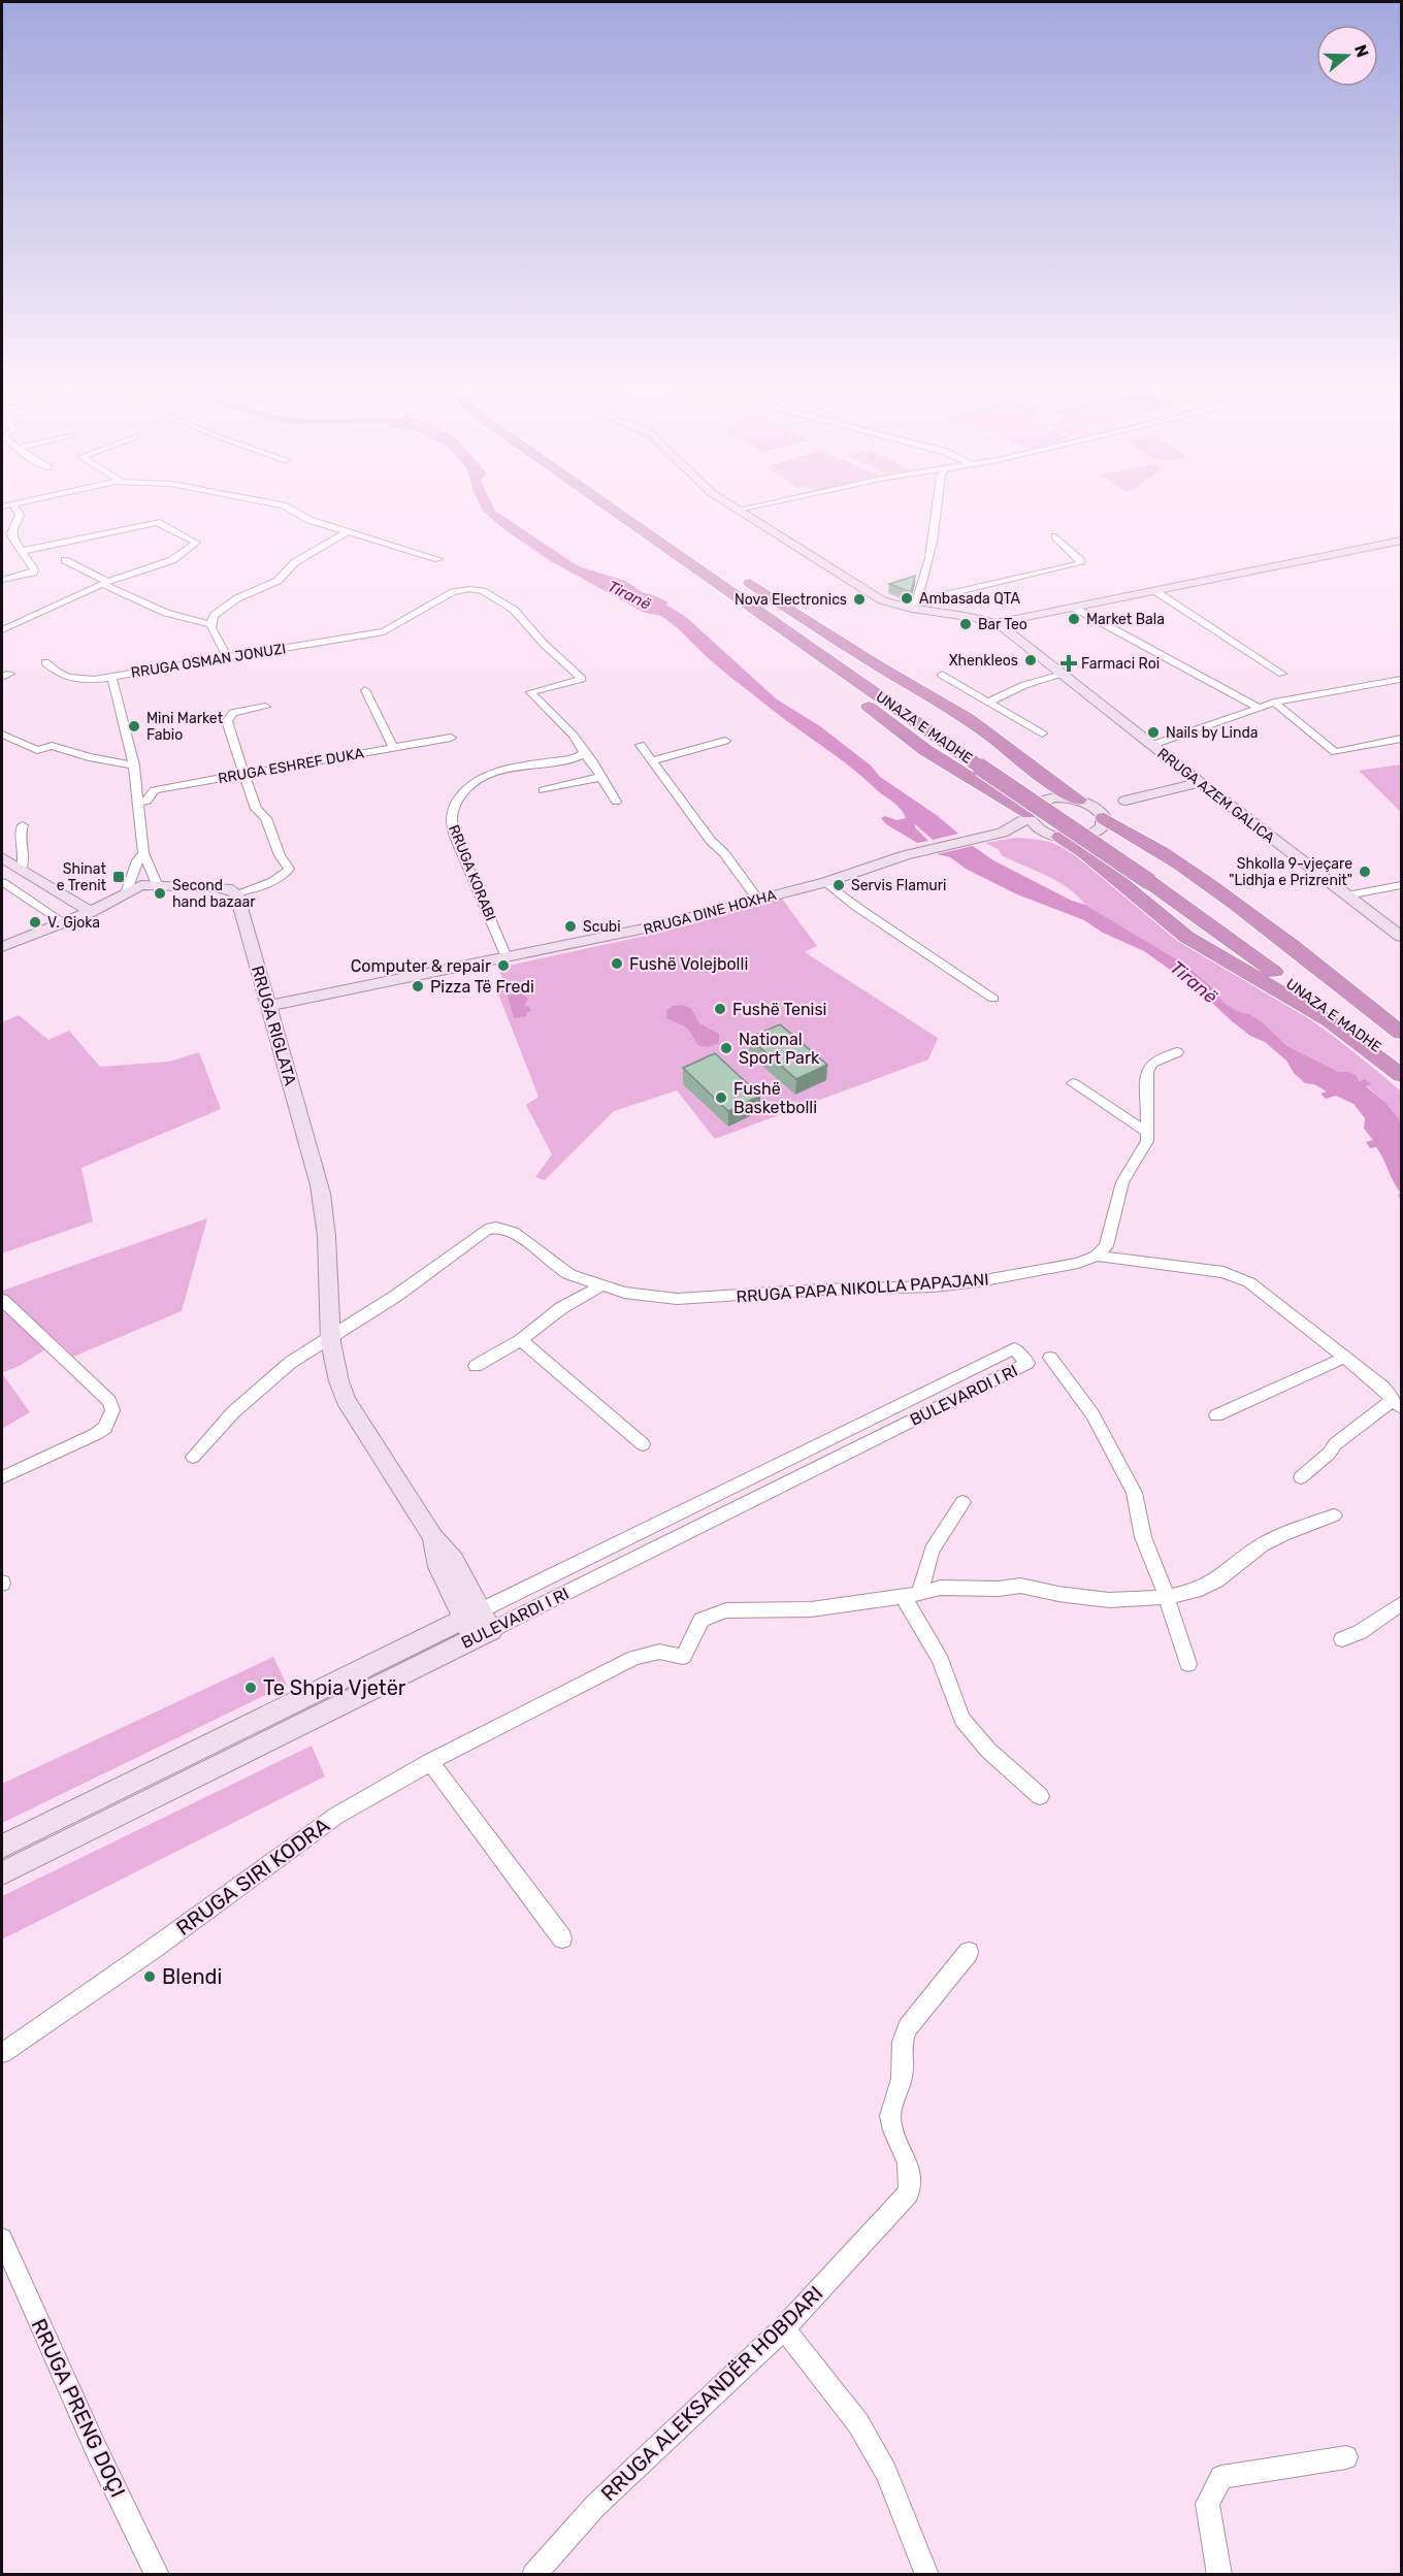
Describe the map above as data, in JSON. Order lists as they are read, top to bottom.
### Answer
{
  "streets": {
    "highway": ["UNAZA E MADHE"],
    "main road": [
      "RRUGA AZEM GALICA",
      "RRUGA DINE HOXHA",
      "RRUGA RIGLATA",
      "BULEVARDI I RI"
    ],
    "street": [
      "RRUGA OSMAN JONUZI",
      "RRUGA ESHREF DUKA",
      "RRUGA KORABI",
      "RRUGA PAPA NIKOLLA PAPAJANI",
      "RRUGA SIRI KODRA",
      "RRUGA ALEKSANDËR HOBDARI",
      "RRUGA PRENG DOÇI"
    ]
  },
  "crossings": [
    ["RRUGA OSMAN JONUZI", "RRUGA ESHREF DUKA"],
    ["RRUGA OSMAN JONUZI", "RRUGA KORABI"],
    ["RRUGA AZEM GALICA", "RRUGA DINE HOXHA"],
    ["RRUGA KORABI", "RRUGA DINE HOXHA"],
    ["RRUGA DINE HOXHA", "RRUGA RIGLATA"],
    ["RRUGA RIGLATA", "RRUGA PAPA NIKOLLA PAPAJANI"]
  ],
  "water": ["Tiranë"],
  "places": {
    "other": [
      "Ambasada QTA",
      "Nova Electronics",
      "Market Bala",
      "Bar Teo",
      "Xhenkleos",
      "Mini Market Fabio",
      "Nails by Linda",
      "Shkolla 9-vjeçare \"Lidhja e Prizrenit\"",
      "Servis Flamuri",
      "Second hand bazaar",
      "V. Gjoka",
      "Scubi",
      "Fushë Volejbolli",
      "Computer & repair",
      "Pizza Të Fredi",
      "Fushë Tenisi",
      "National Sport Park",
      "Fushë Basketbolli",
      "Te Shpia Vjetër",
      "Blendi"
    ],
    "health": ["Farmaci Roi"],
    "transit": ["Shinat e Trenit"]
  },
  "north": "right"
}
